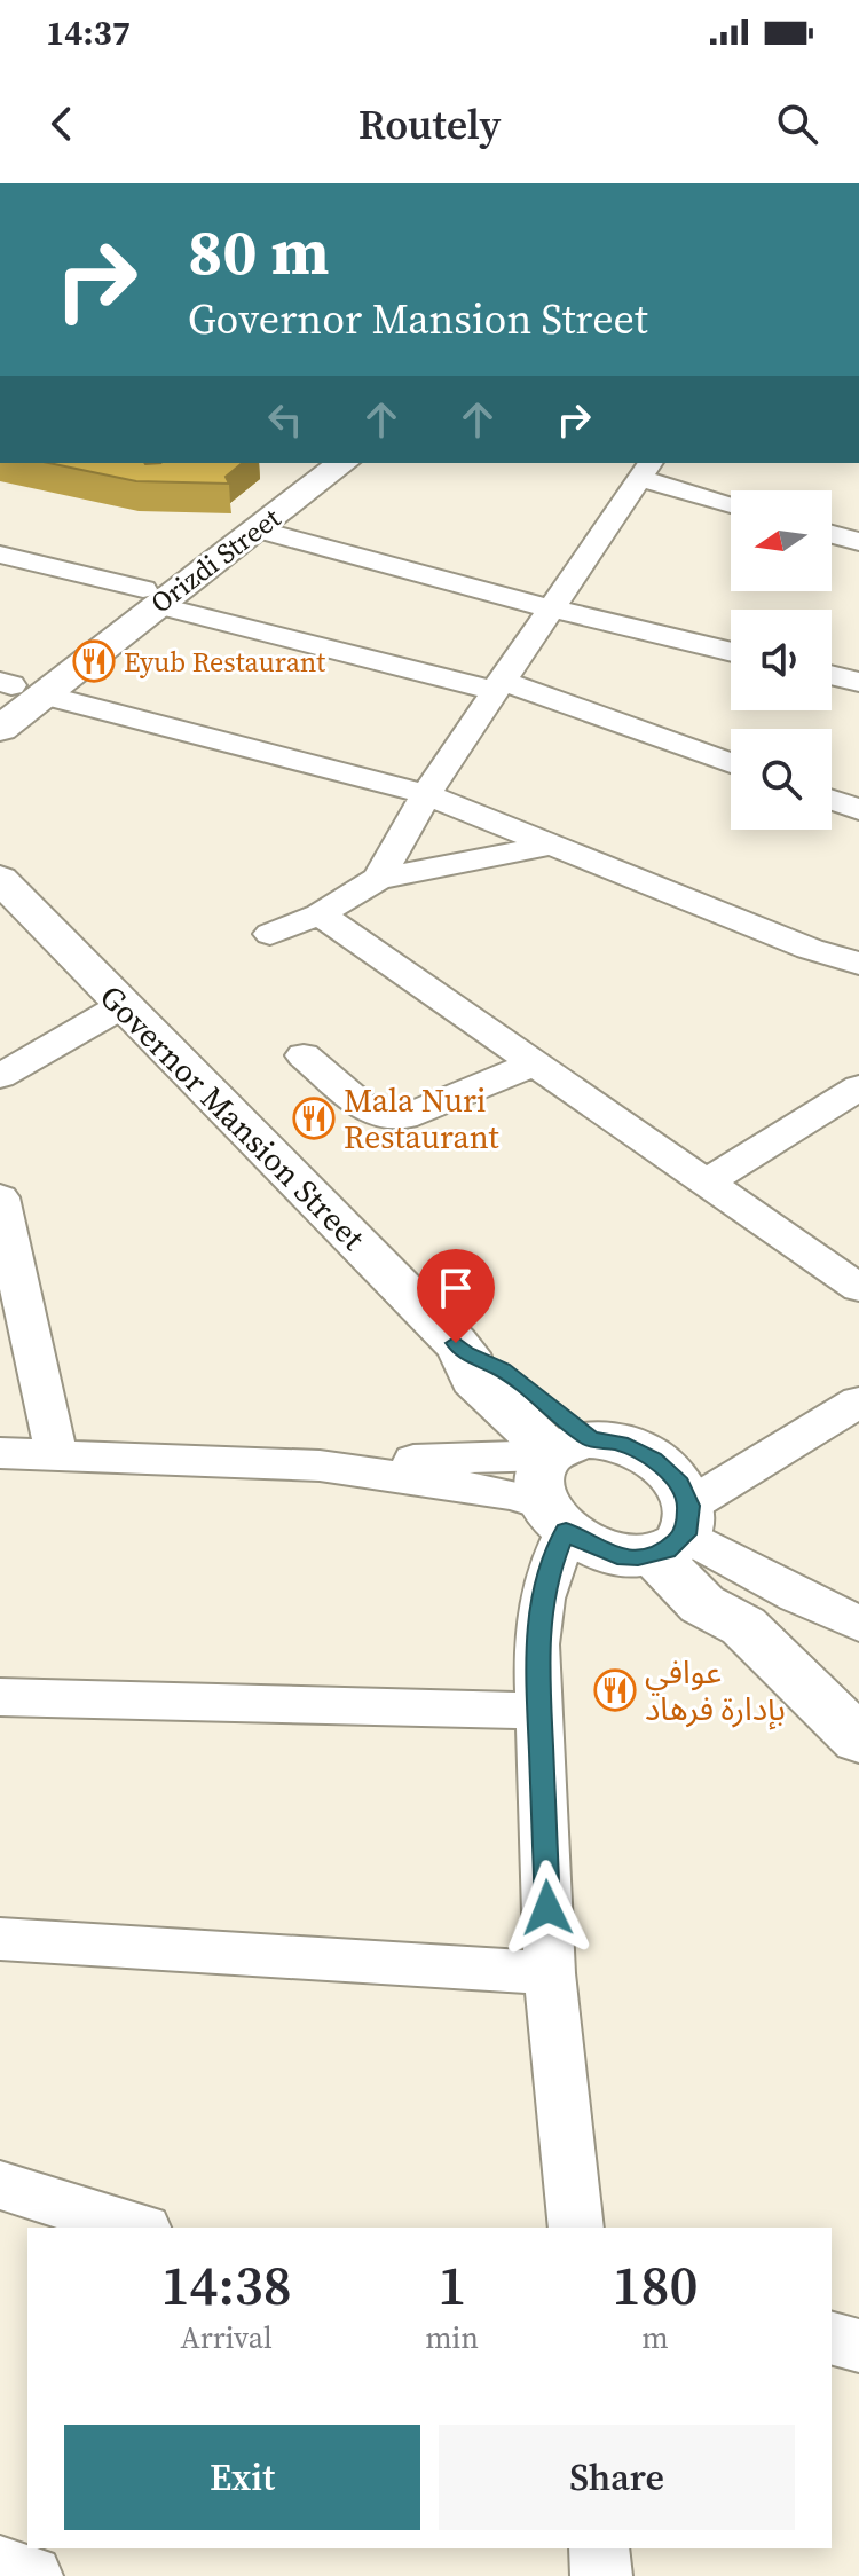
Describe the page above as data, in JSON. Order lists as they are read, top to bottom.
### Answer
{
  "streets": {
    "main road": ["Orizdi Street", "Governor Mansion Street"]
  },
  "places": {
    "restaurant": ["Eyub Restaurant", "Mala Nuri Restaurant", "عوافي بإدارة فرهاد"]
  },
  "north": "left",
  "page": {
    "status": "14:37",
    "header": "Routely",
    "turn": ["80 m", "Governor Mansion Street"],
    "eta": [
      "14:38",
      "Arrival",
      "1",
      "min",
      "180",
      "m"
    ],
    "buttons": ["Exit", "Share"]
  }
}
